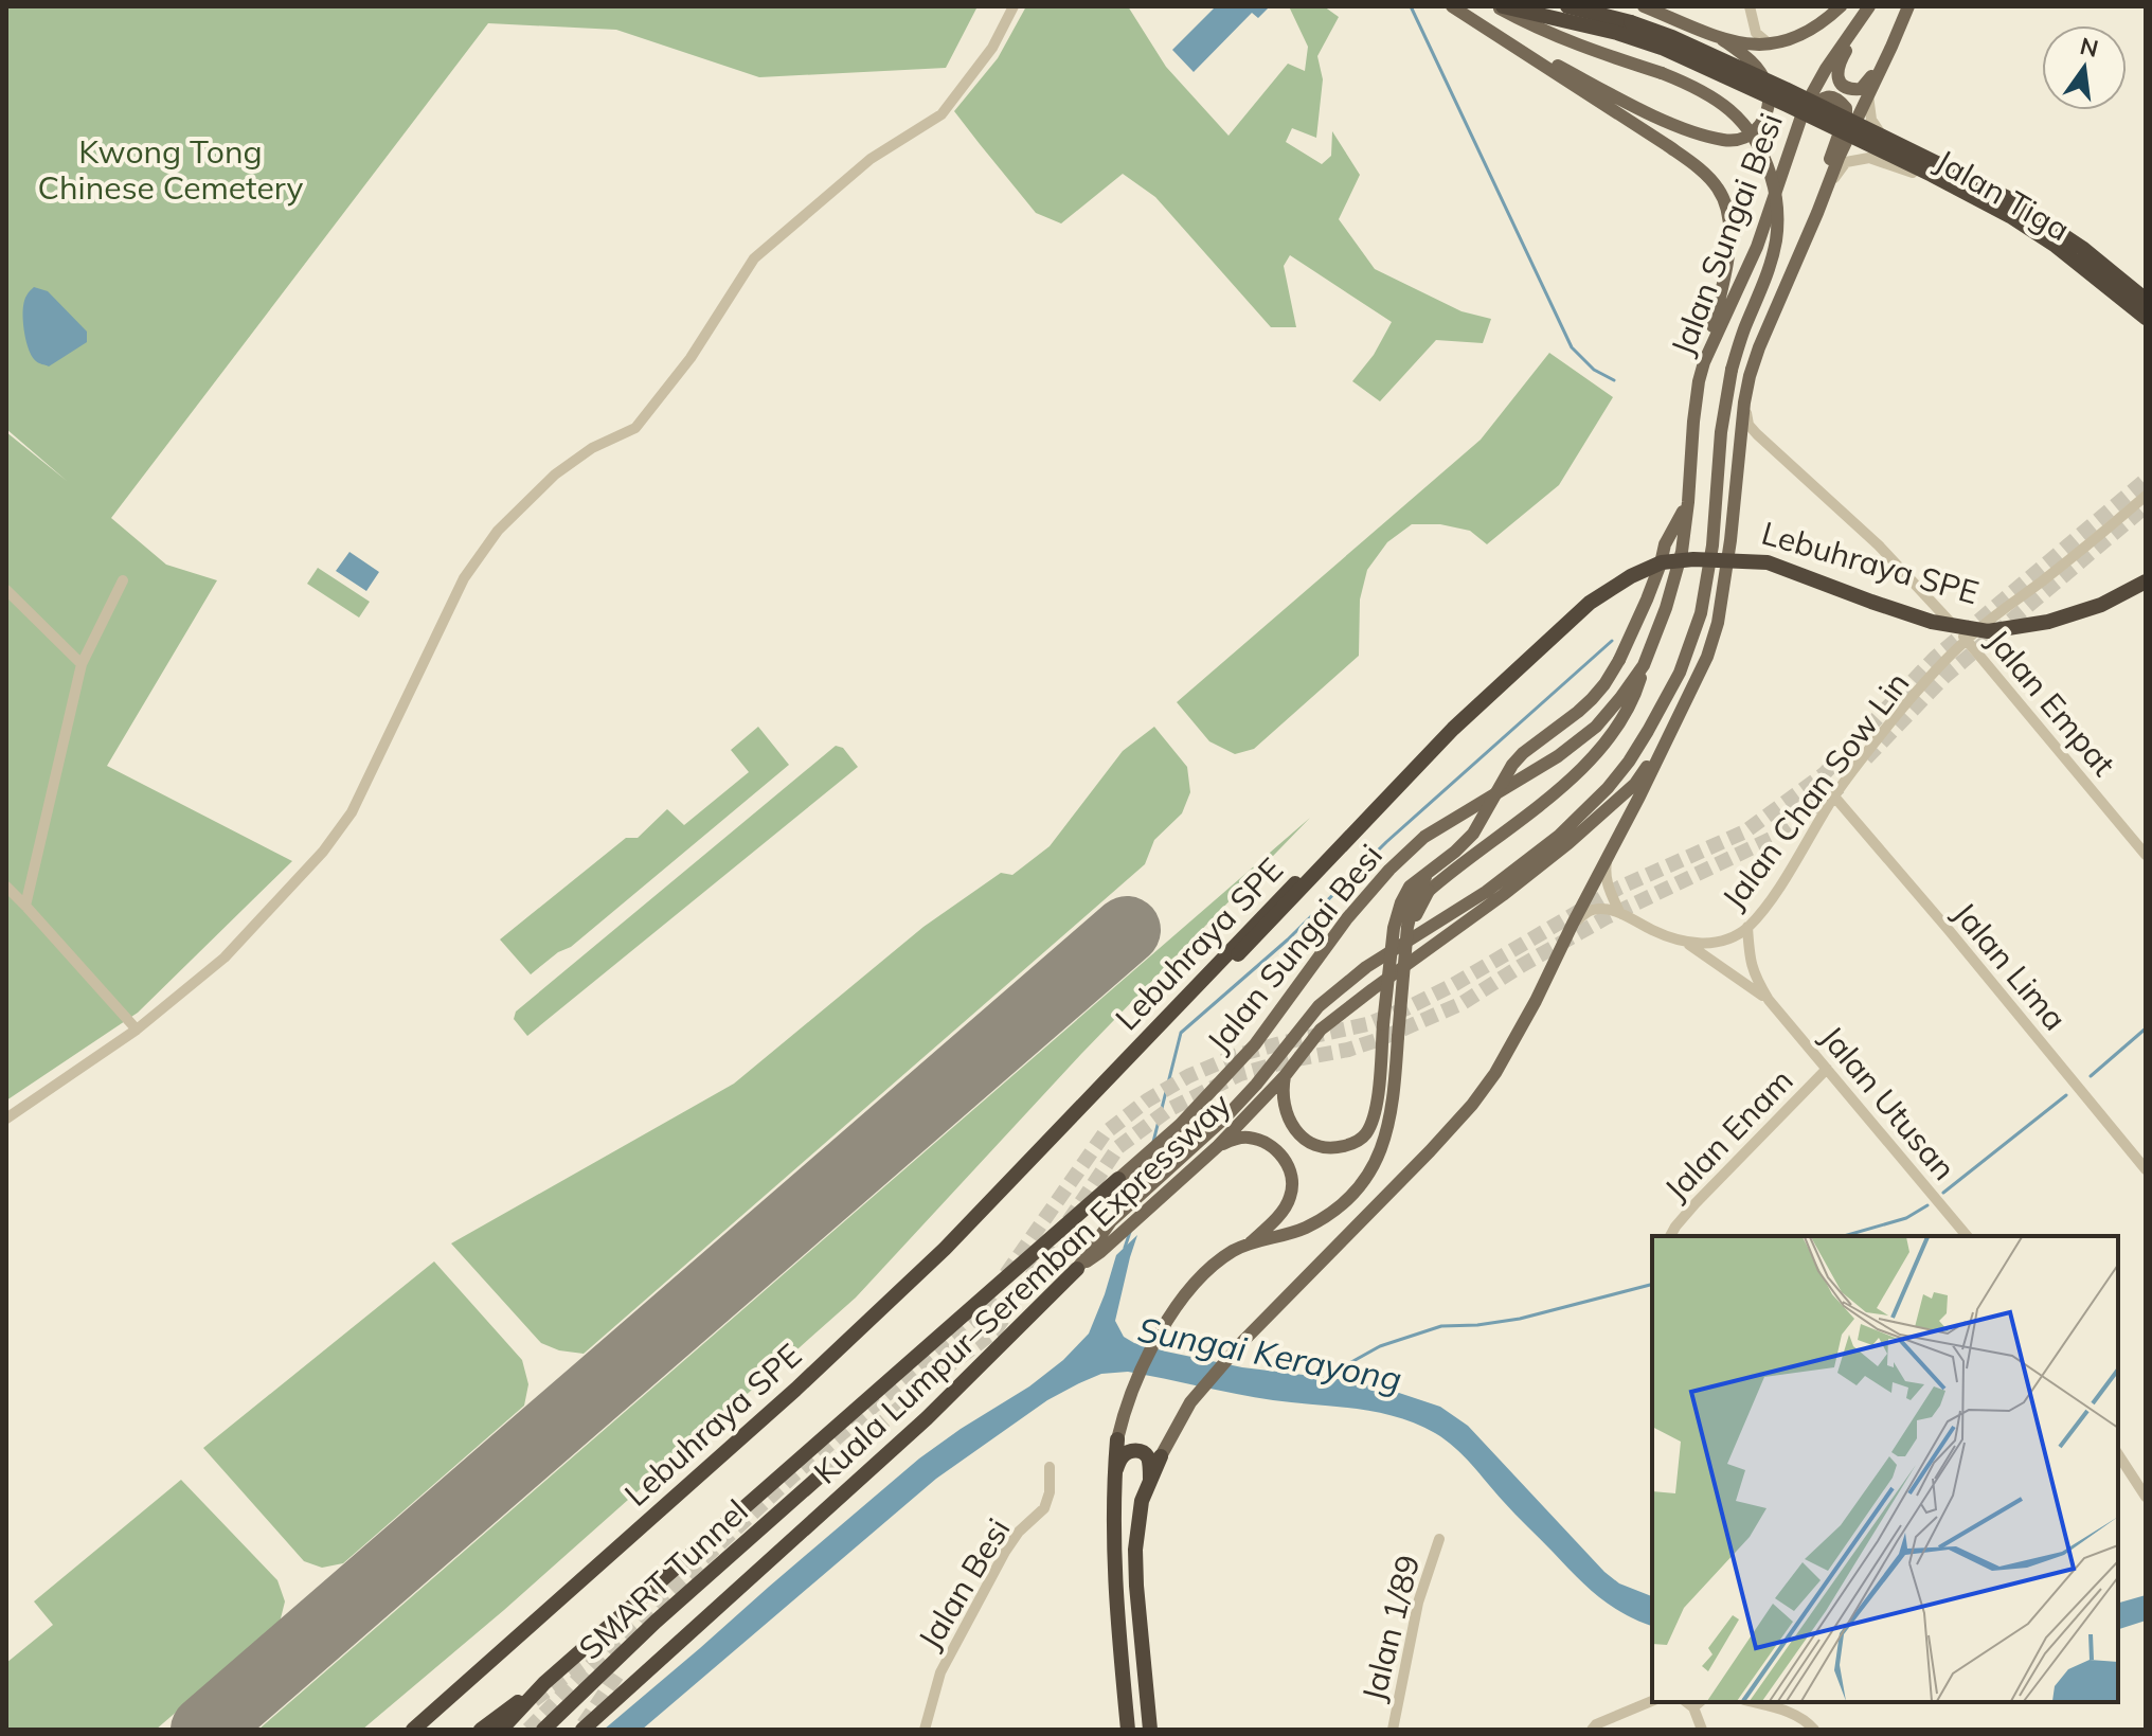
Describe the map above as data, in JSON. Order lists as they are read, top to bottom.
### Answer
{
  "streets": {
    "highway": ["Lebuhraya SPE", "Kuala Lumpur–Seremban Expressway", "SMART Tunnel"],
    "main road": ["Jalan Sungai Besi"],
    "street": [
      "Jalan Tiga",
      "Jalan Empat",
      "Jalan Chan Sow Lin",
      "Jalan Lima",
      "Jalan Utusan",
      "Jalan Enam",
      "Jalan Besi",
      "Jalan 1/89"
    ]
  },
  "crossings": [
    ["Jalan Sungai Besi", "Kuala Lumpur–Seremban Expressway"],
    ["Jalan Empat", "Jalan Chan Sow Lin"],
    ["Jalan Chan Sow Lin", "Jalan Lima"],
    ["Jalan Chan Sow Lin", "Jalan Utusan"],
    ["Jalan Utusan", "Jalan Enam"]
  ],
  "water": ["Sungai Kerayong"],
  "parks": ["Kwong Tong Chinese Cemetery"],
  "north": "top"
}
